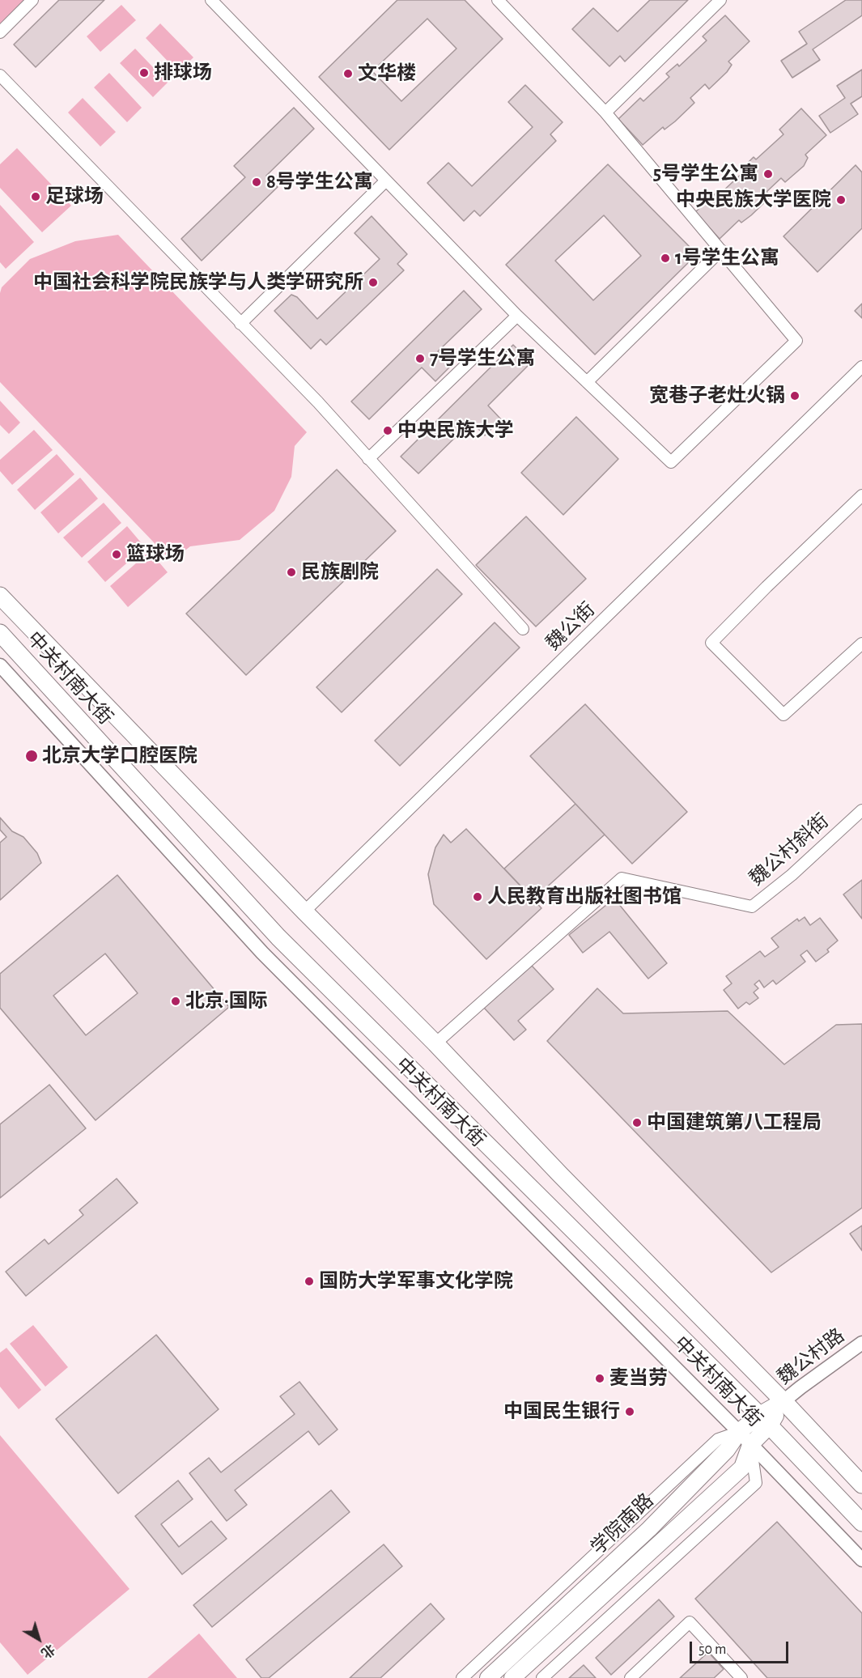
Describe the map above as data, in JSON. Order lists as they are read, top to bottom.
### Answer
{
  "streets": {
    "main road": ["中关村南大街", "学院南路"],
    "street": ["魏公街", "魏公村斜街", "魏公村路"]
  },
  "crossings": [
    ["魏公街", "中关村南大街"],
    ["中关村南大街", "魏公村斜街"],
    ["中关村南大街", "魏公村路"],
    ["中关村南大街", "学院南路"]
  ],
  "places": [
    "排球场",
    "文华楼",
    "5号学生公寓",
    "8号学生公寓",
    "足球场",
    "中央民族大学医院",
    "1号学生公寓",
    "中国社会科学院民族学与人类学研究所",
    "7号学生公寓",
    "宽巷子老灶火锅",
    "中央民族大学",
    "篮球场",
    "民族剧院",
    "北京大学口腔医院",
    "人民教育出版社图书馆",
    "北京·国际",
    "中国建筑第八工程局",
    "国防大学军事文化学院",
    "麦当劳",
    "中国民生银行"
  ],
  "scale_bar": "50 m",
  "north": "bottom right"
}
